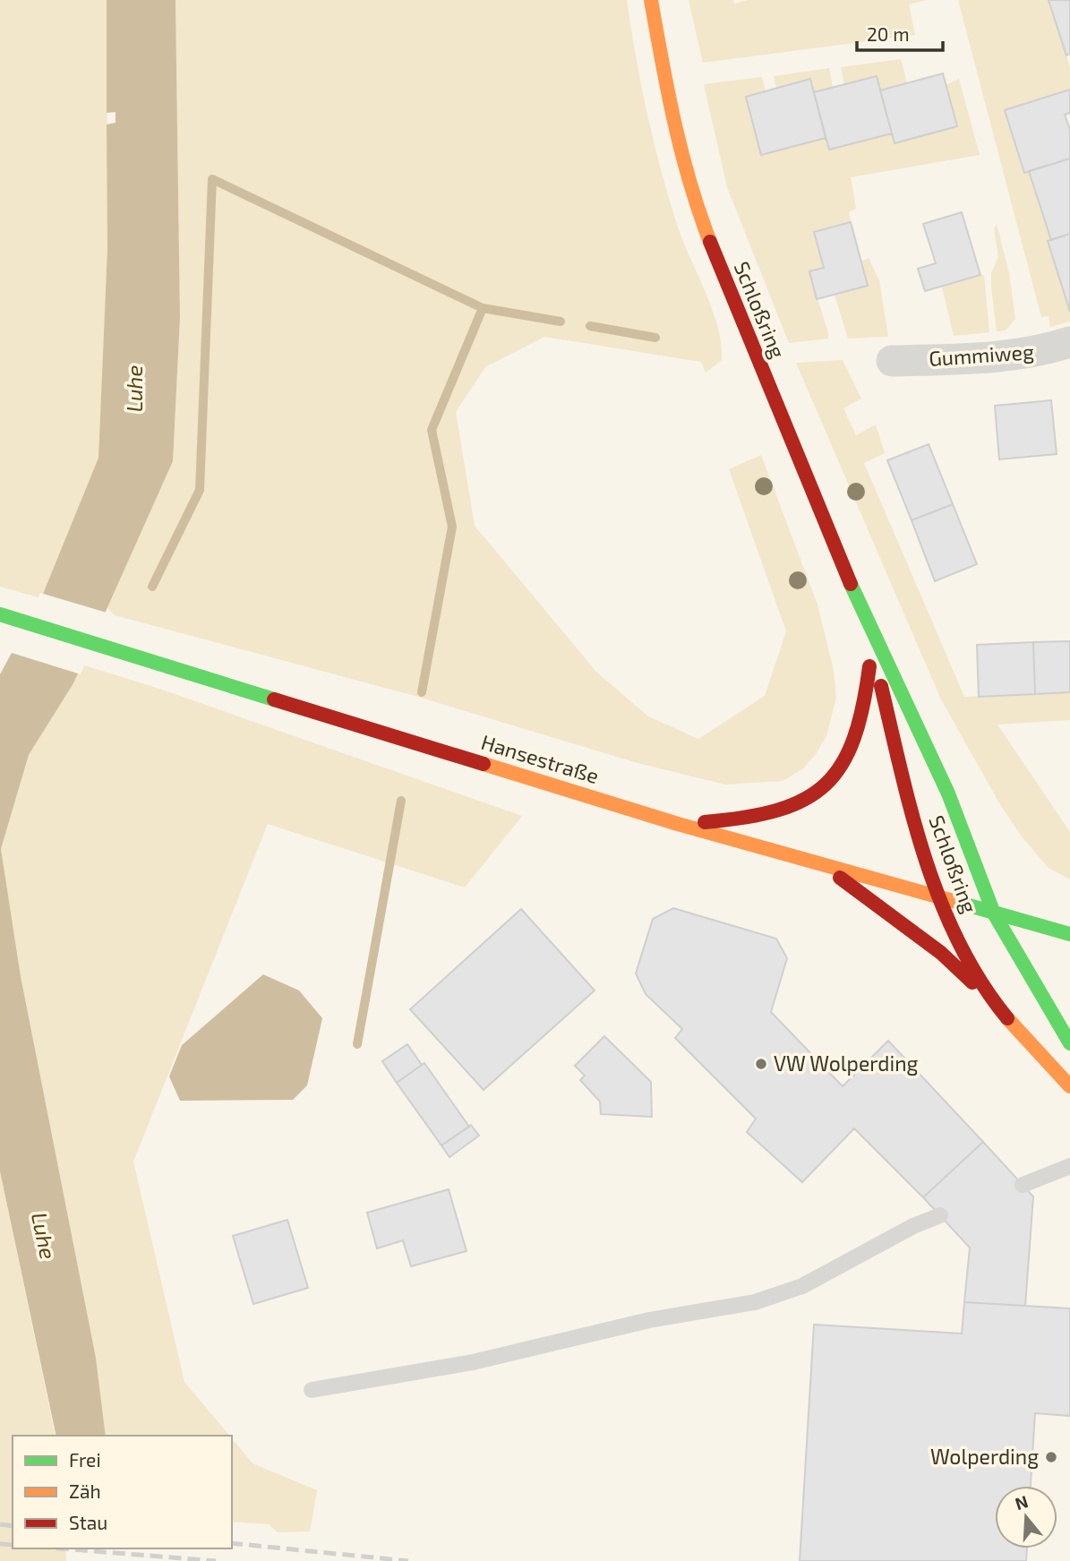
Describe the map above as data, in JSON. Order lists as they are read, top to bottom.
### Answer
{
  "streets": {
    "main road": ["Schloßring", "Hansestraße"],
    "street": ["Gummiweg"]
  },
  "crossings": [
    ["Schloßring", "Hansestraße"]
  ],
  "water": ["Luhe"],
  "places": ["VW Wolperding", "Wolperding"],
  "legend": ["Frei", "Zäh", "Stau"],
  "scale_bar": "20 m",
  "north": "top"
}
